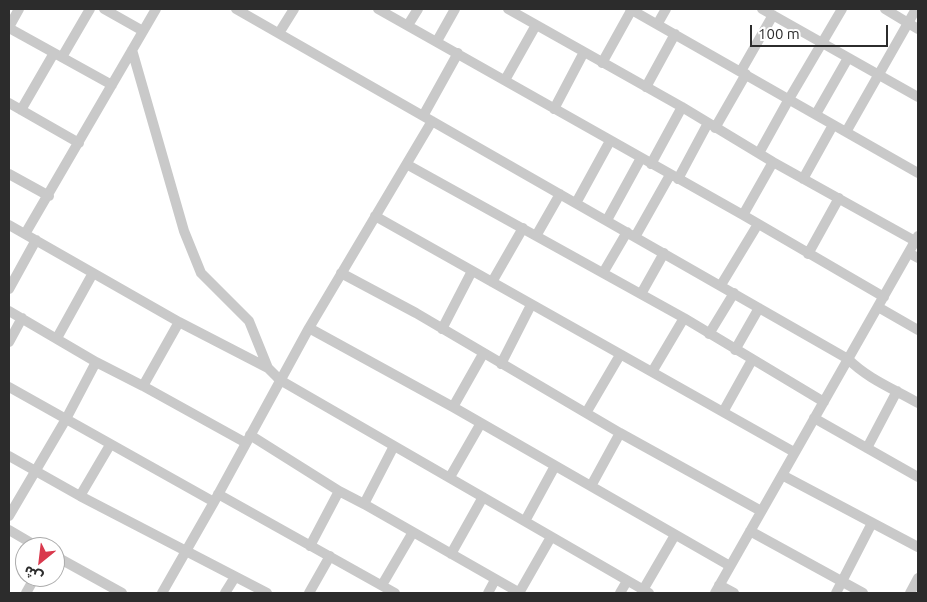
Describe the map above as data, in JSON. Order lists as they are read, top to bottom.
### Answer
{
  "scale_bar": "100 m",
  "north": "bottom left"
}
